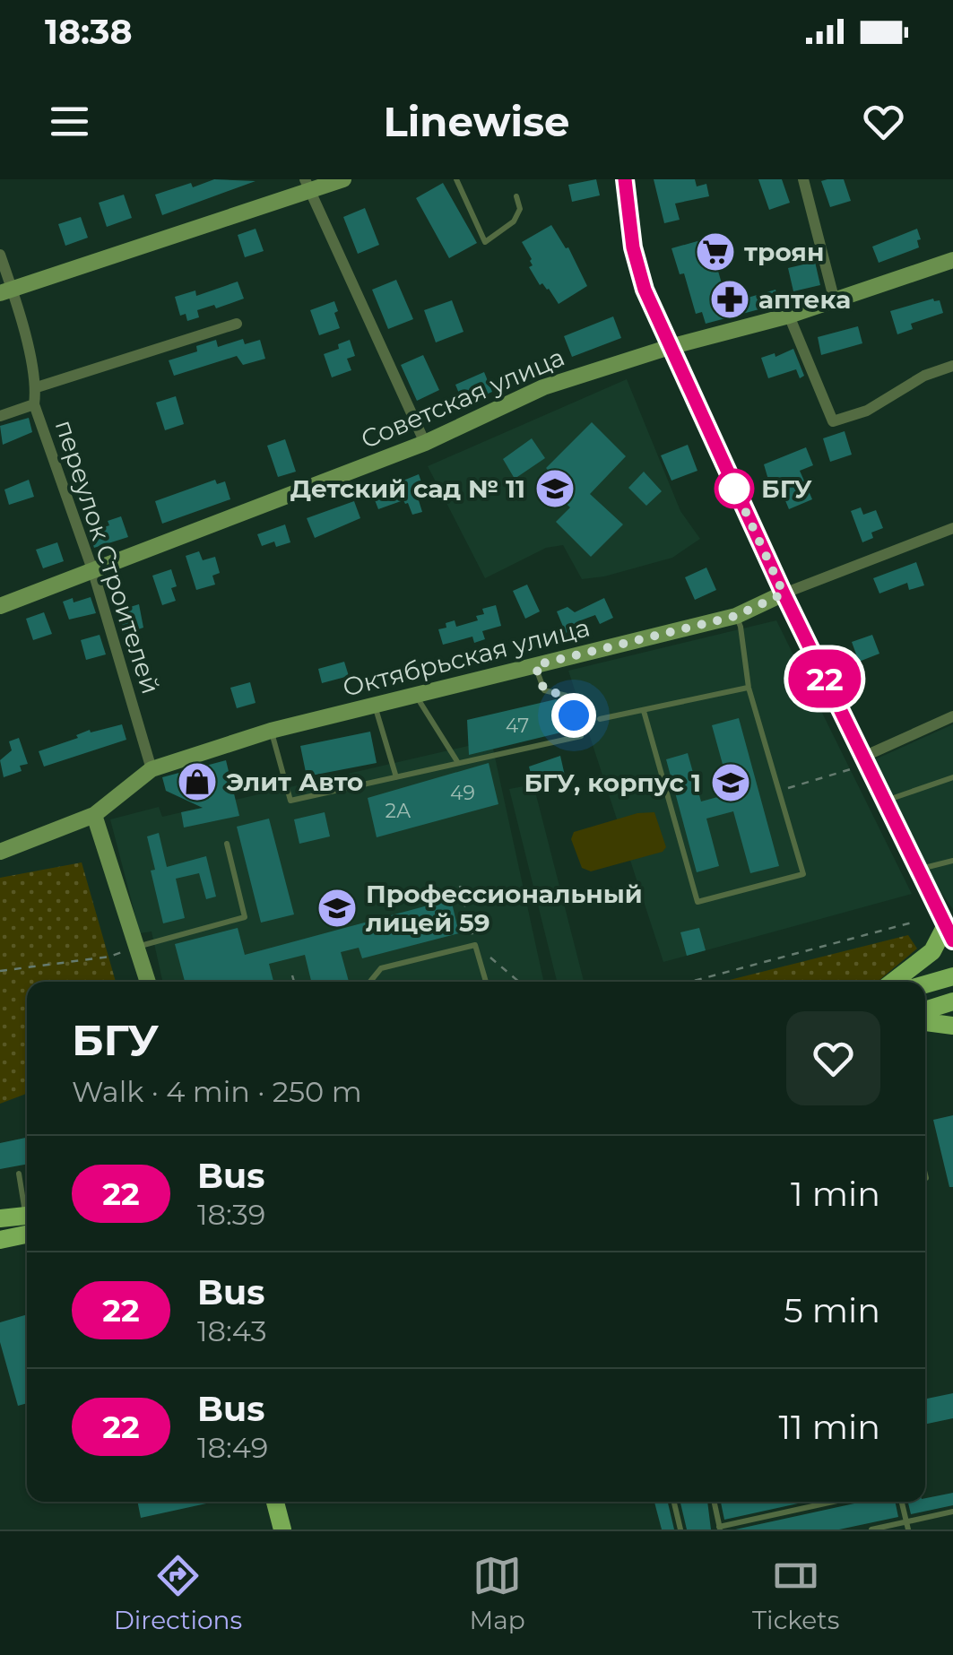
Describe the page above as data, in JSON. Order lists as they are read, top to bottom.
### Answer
{
  "streets": {
    "street": ["Советская улица", "переулок Строителей", "Октябрьская улица"]
  },
  "crossings": [
    ["Советская улица", "переулок Строителей"],
    ["переулок Строителей", "Октябрьская улица"]
  ],
  "places": {
    "supermarket": ["троян"],
    "pharmacy": ["аптека"],
    "school or university": ["Детский сад № 11", "БГУ, корпус 1", "Профессиональный лицей 59"],
    "other": ["БГУ"],
    "shop": ["Элит Авто"]
  },
  "lines": ["bus line 22"],
  "house_numbers": ["47", "49", "2А"],
  "page": {
    "status": "18:38",
    "header": "Linewise",
    "on_map": "22",
    "heading": ["БГУ", "Walk · 4 min · 250 m"],
    "list": [
      {
        "mark": "22",
        "name": "Bus",
        "note": "18:39",
        "value": "1 min"
      },
      {
        "mark": "22",
        "name": "Bus",
        "note": "18:43",
        "value": "5 min"
      },
      {
        "mark": "22",
        "name": "Bus",
        "note": "18:49",
        "value": "11 min"
      }
    ],
    "tabs": ["Directions", "Map", "Tickets"]
  }
}
